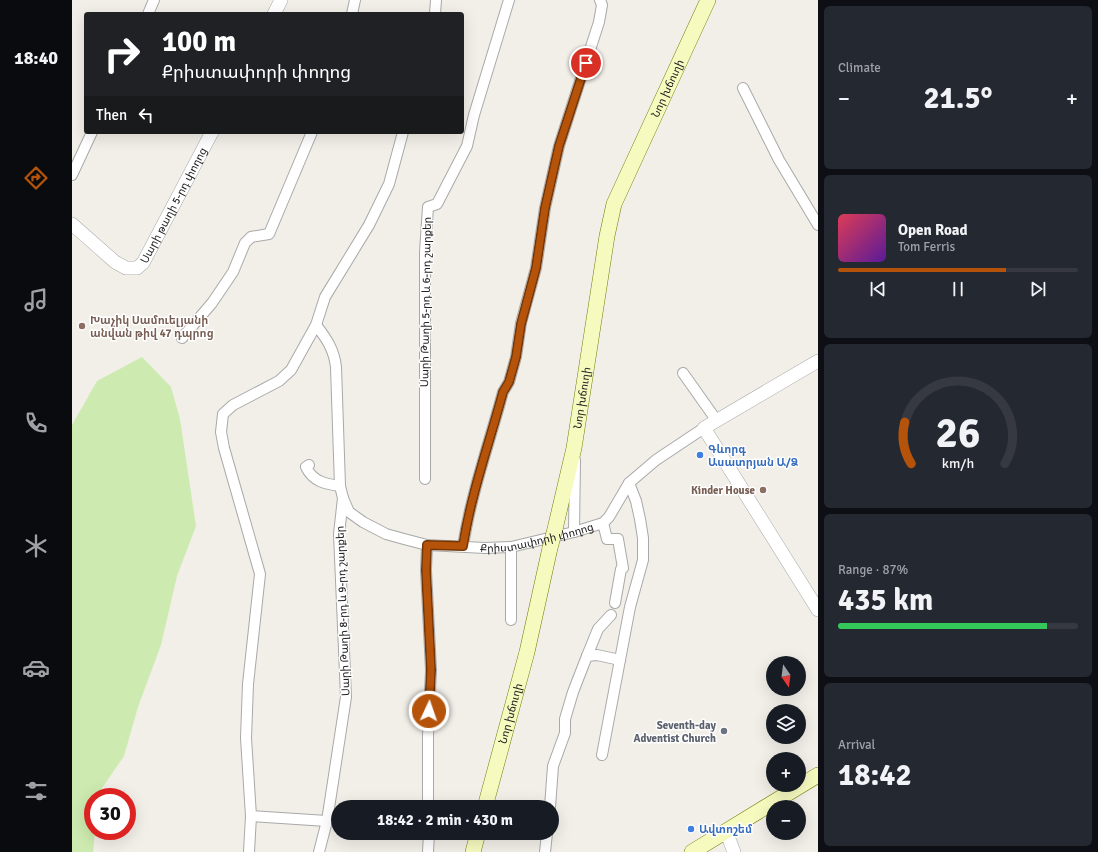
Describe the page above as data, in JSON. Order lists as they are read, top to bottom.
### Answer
{
  "streets": {
    "main road": ["Նոր խճուղի"],
    "street": [
      "Սարի թաղի 5-րդ փողոց",
      "Սարի Թաղի 5-րդ և 6-րդ շարքեր",
      "Քրիստափորի փողոց",
      "Սարի Թաղի 8-րդ և 9-րդ շարքեր"
    ]
  },
  "crossings": [
    ["Քրիստափորի փողոց", "Սարի Թաղի 8-րդ և 9-րդ շարքեր"]
  ],
  "places": [
    "Խաչիկ Սամուելյանի անվան թիվ 47 դպրոց",
    "Գևորգ Ասատրյան Ա/Ձ",
    "Kinder House",
    "Seventh-day Adventist Church",
    "Ավտոշեմ"
  ],
  "north": "bottom",
  "page": {
    "tabs": "18:40",
    "tile": [
      "Climate",
      ["Range · 87%", "435 km"],
      ["Arrival", "18:42"]
    ],
    "turn": ["100 m", "Քրիստափորի փողոց"],
    "heat": ["−", "21.5°", "+"],
    "then": "Then",
    "song": ["Open Road", "Tom Ferris"],
    "map_buttons": ["+", "−"],
    "limit": "30",
    "trip": "18:42 · 2 min · 430 m",
    "gauge": ["26", "km/h"]
  }
}
